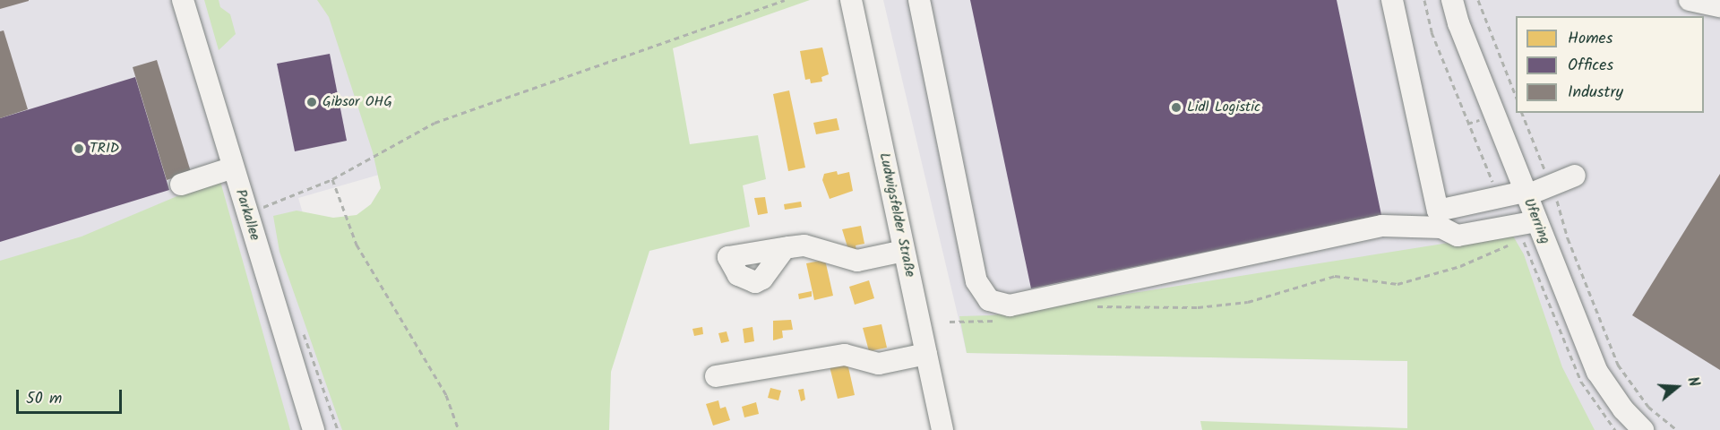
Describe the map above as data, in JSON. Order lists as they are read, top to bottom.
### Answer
{
  "streets": {
    "street": ["Parkallee", "Ludwigsfelder Straße", "Uferring"]
  },
  "places": ["Gibsor OHG", "Lidl Logistic", "TRID"],
  "legend": ["Homes", "Offices", "Industry"],
  "scale_bar": "50 m",
  "north": "right"
}
